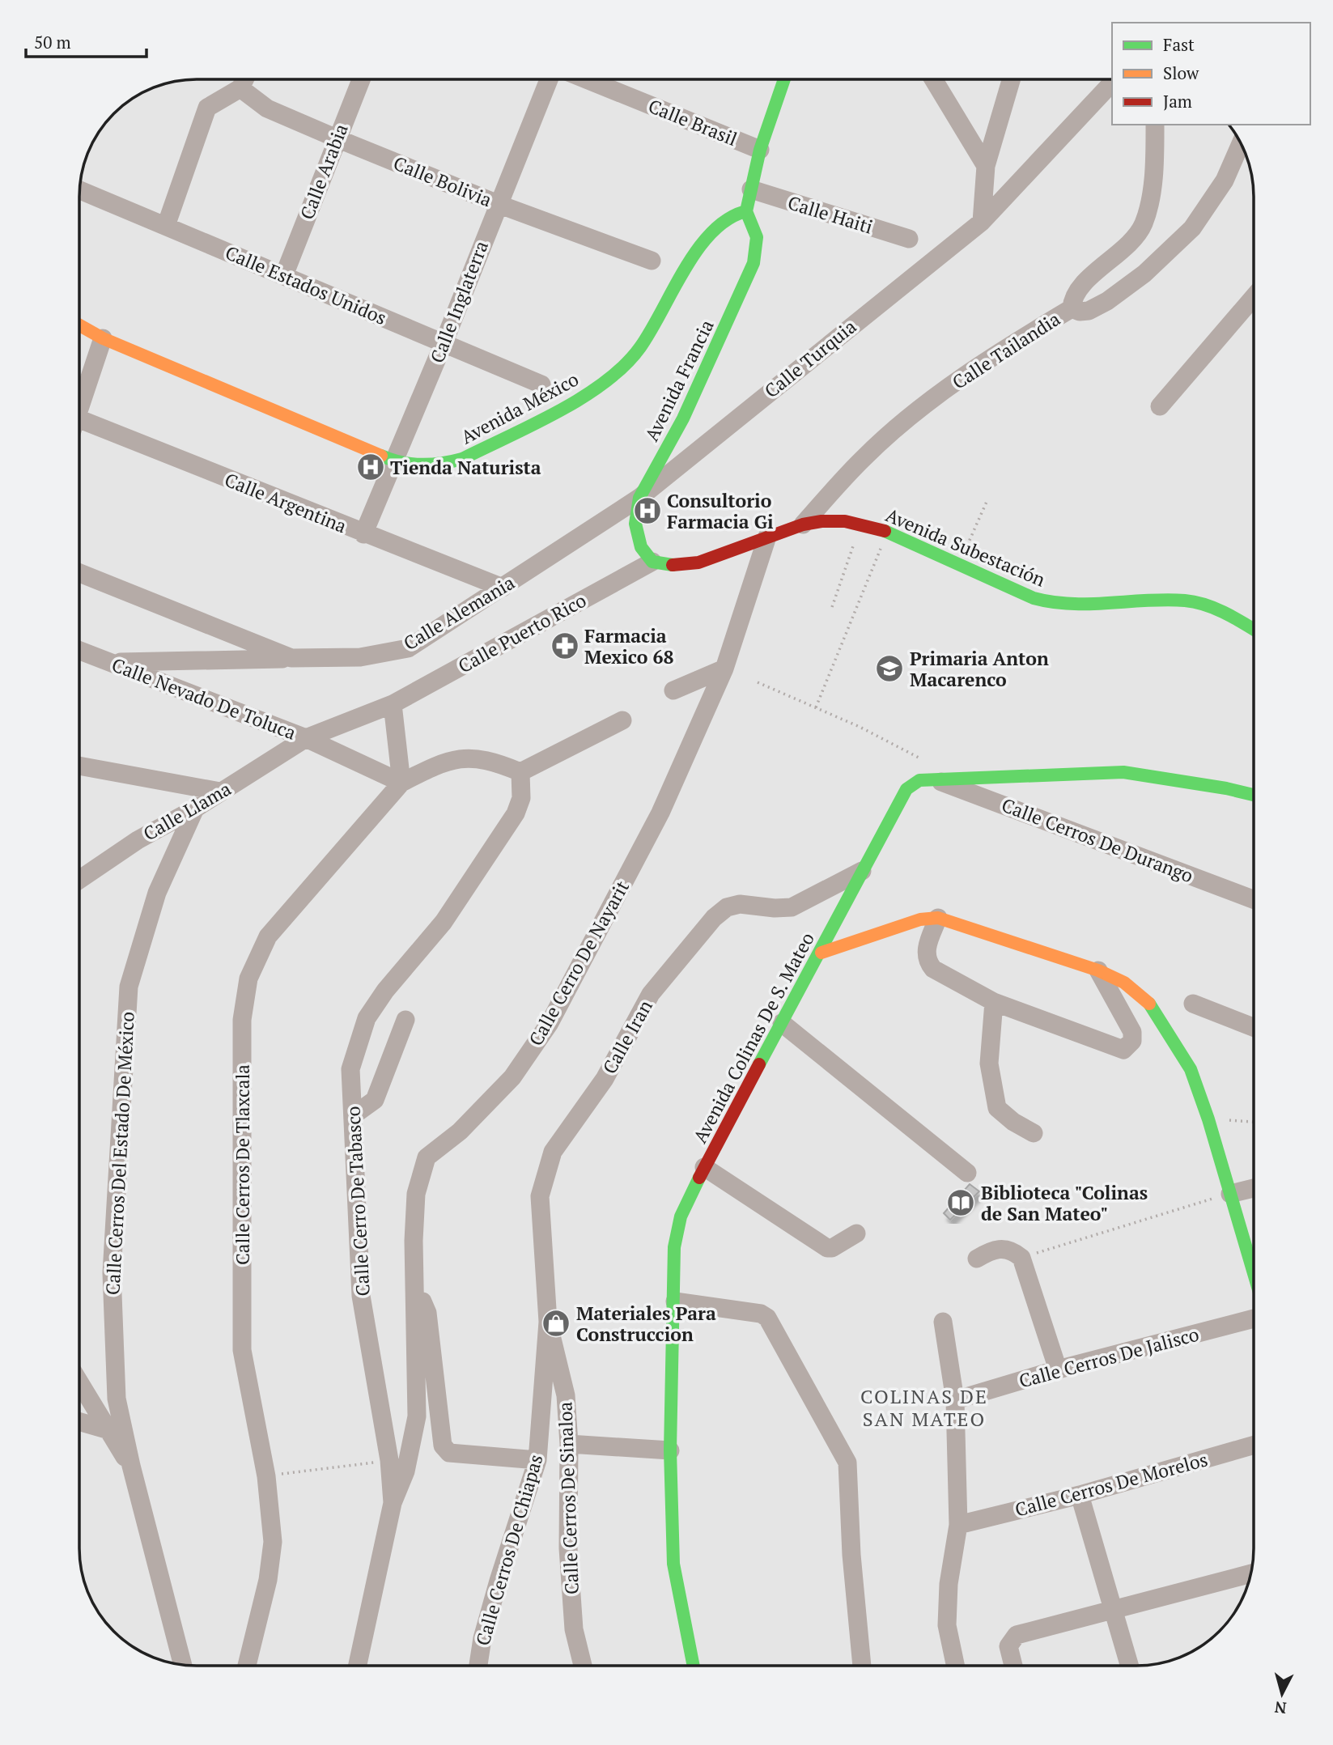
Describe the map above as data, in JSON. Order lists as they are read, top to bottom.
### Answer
{
  "streets": {
    "street": [
      "Calle Brasil",
      "Calle Arabia",
      "Calle Bolivia",
      "Calle Haiti",
      "Calle Estados Unidos",
      "Calle Inglaterra",
      "Calle Tailandia",
      "Calle Turquia",
      "Avenida Francia",
      "Avenida México",
      "Calle Argentina",
      "Avenida Subestación",
      "Calle Alemania",
      "Calle Puerto Rico",
      "Calle Nevado De Toluca",
      "Calle Llama",
      "Calle Cerros De Durango",
      "Calle Cerro De Nayarit",
      "Calle Iran",
      "Avenida Colinas De S. Mateo",
      "Calle Cerros Del Estado De México",
      "Calle Cerros De Tlaxcala",
      "Calle Cerro De Tabasco",
      "Calle Cerros De Jalisco",
      "Calle Cerros De Morelos",
      "Calle Cerros De Sinaloa",
      "Calle Cerros De Chiapas"
    ]
  },
  "crossings": [
    ["Calle Arabia", "Calle Bolivia"],
    ["Calle Arabia", "Calle Estados Unidos"],
    ["Calle Bolivia", "Calle Inglaterra"],
    ["Calle Estados Unidos", "Calle Inglaterra"],
    ["Calle Inglaterra", "Avenida México"],
    ["Calle Inglaterra", "Calle Argentina"],
    ["Calle Tailandia", "Avenida Subestación"],
    ["Calle Turquia", "Avenida Francia"],
    ["Calle Turquia", "Calle Alemania"],
    ["Avenida Francia", "Avenida México"],
    ["Avenida Francia", "Avenida Subestación"],
    ["Avenida Francia", "Calle Alemania"],
    ["Avenida Francia", "Calle Puerto Rico"],
    ["Calle Argentina", "Calle Alemania"],
    ["Avenida Subestación", "Calle Puerto Rico"],
    ["Calle Nevado De Toluca", "Calle Llama"],
    ["Calle Nevado De Toluca", "Calle Cerros De Tlaxcala"],
    ["Calle Llama", "Calle Cerros Del Estado De México"],
    ["Calle Cerros De Durango", "Avenida Colinas De S. Mateo"],
    ["Calle Cerro De Nayarit", "Calle Cerro De Tabasco"],
    ["Calle Iran", "Avenida Colinas De S. Mateo"],
    ["Calle Iran", "Calle Cerros De Sinaloa"],
    ["Calle Iran", "Calle Cerros De Chiapas"],
    ["Calle Cerros De Sinaloa", "Calle Cerros De Chiapas"]
  ],
  "districts": ["COLINAS DE SAN MATEO"],
  "places": {
    "hospital": ["Tienda Naturista", "Consultorio Farmacia Gi"],
    "pharmacy": ["Farmacia Mexico 68"],
    "school or university": ["Primaria Anton Macarenco"],
    "library": ["Biblioteca \"Colinas de San Mateo\""],
    "shop": ["Materiales Para Construccion"]
  },
  "legend": ["Fast", "Slow", "Jam"],
  "scale_bar": "50 m",
  "north": "bottom"
}
